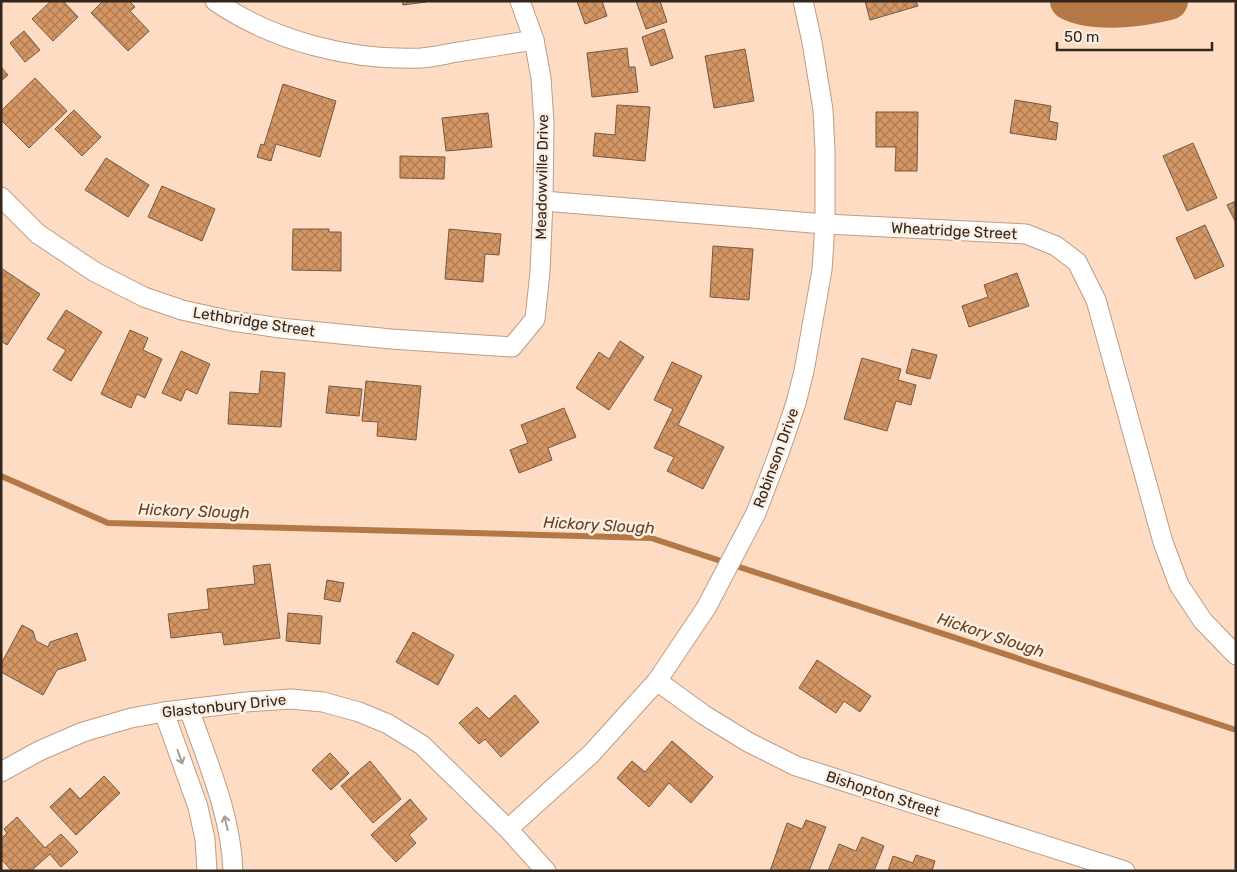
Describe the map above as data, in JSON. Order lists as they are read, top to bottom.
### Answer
{
  "streets": {
    "street": [
      "Meadowville Drive",
      "Wheatridge Street",
      "Lethbridge Street",
      "Robinson Drive",
      "Glastonbury Drive",
      "Bishopton Street"
    ]
  },
  "crossings": [
    ["Meadowville Drive", "Wheatridge Street"],
    ["Meadowville Drive", "Lethbridge Street"],
    ["Wheatridge Street", "Robinson Drive"],
    ["Robinson Drive", "Glastonbury Drive"],
    ["Robinson Drive", "Bishopton Street"]
  ],
  "water": ["Hickory Slough"],
  "scale_bar": "50 m"
}
